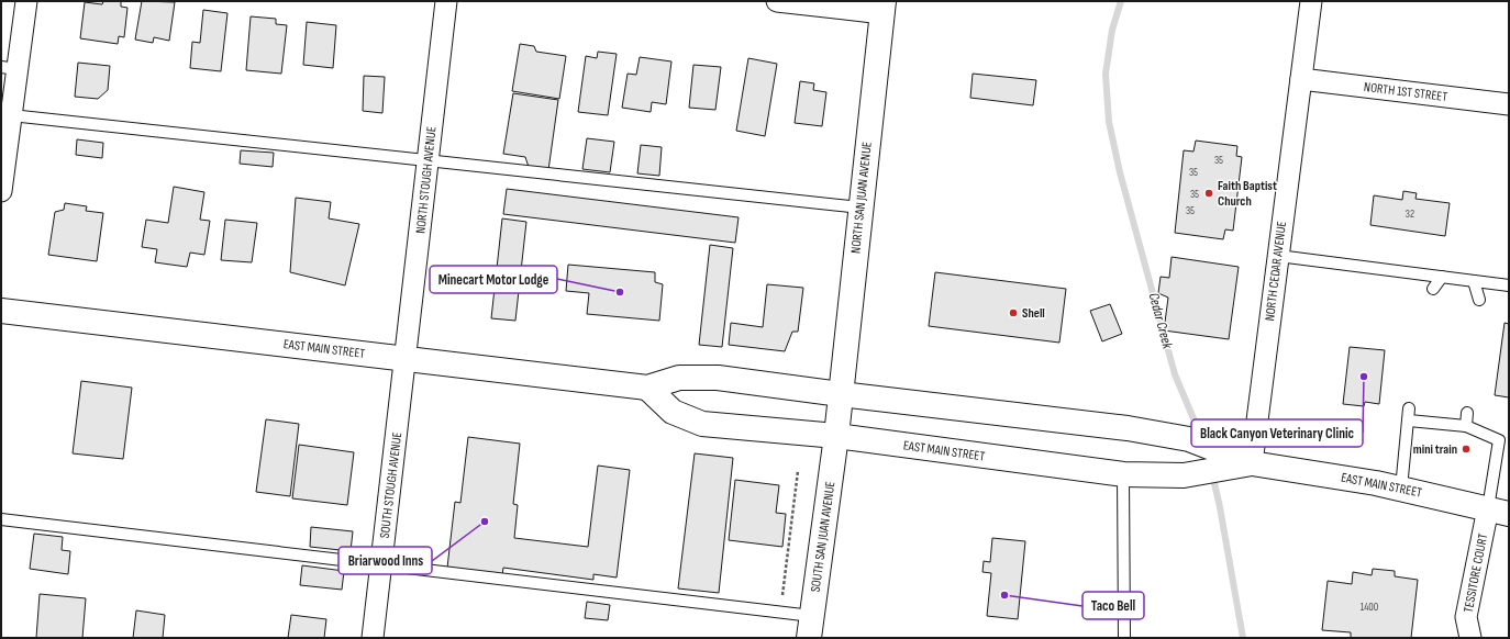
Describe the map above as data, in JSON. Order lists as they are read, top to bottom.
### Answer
{
  "streets": {
    "main road": ["NORTH SAN JUAN AVENUE", "EAST MAIN STREET", "SOUTH SAN JUAN AVENUE"],
    "street": [
      "NORTH 1ST STREET",
      "NORTH STOUGH AVENUE",
      "NORTH CEDAR AVENUE",
      "SOUTH STOUGH AVENUE",
      "TESSITORE COURT"
    ]
  },
  "crossings": [
    ["NORTH 1ST STREET", "NORTH CEDAR AVENUE"],
    ["NORTH STOUGH AVENUE", "EAST MAIN STREET"],
    ["NORTH STOUGH AVENUE", "SOUTH STOUGH AVENUE"],
    ["NORTH SAN JUAN AVENUE", "EAST MAIN STREET"],
    ["NORTH SAN JUAN AVENUE", "SOUTH SAN JUAN AVENUE"],
    ["NORTH CEDAR AVENUE", "EAST MAIN STREET"],
    ["EAST MAIN STREET", "SOUTH STOUGH AVENUE"],
    ["EAST MAIN STREET", "SOUTH SAN JUAN AVENUE"],
    ["EAST MAIN STREET", "TESSITORE COURT"]
  ],
  "water": ["Cedar Creek"],
  "places": [
    "Faith Baptist Church",
    "Minecart Motor Lodge",
    "Shell",
    "Black Canyon Veterinary Clinic",
    "mini train",
    "Briarwood Inns",
    "Taco Bell"
  ],
  "house_numbers": [
    "35",
    "35",
    "35",
    "35",
    "32",
    "1400"
  ]
}
